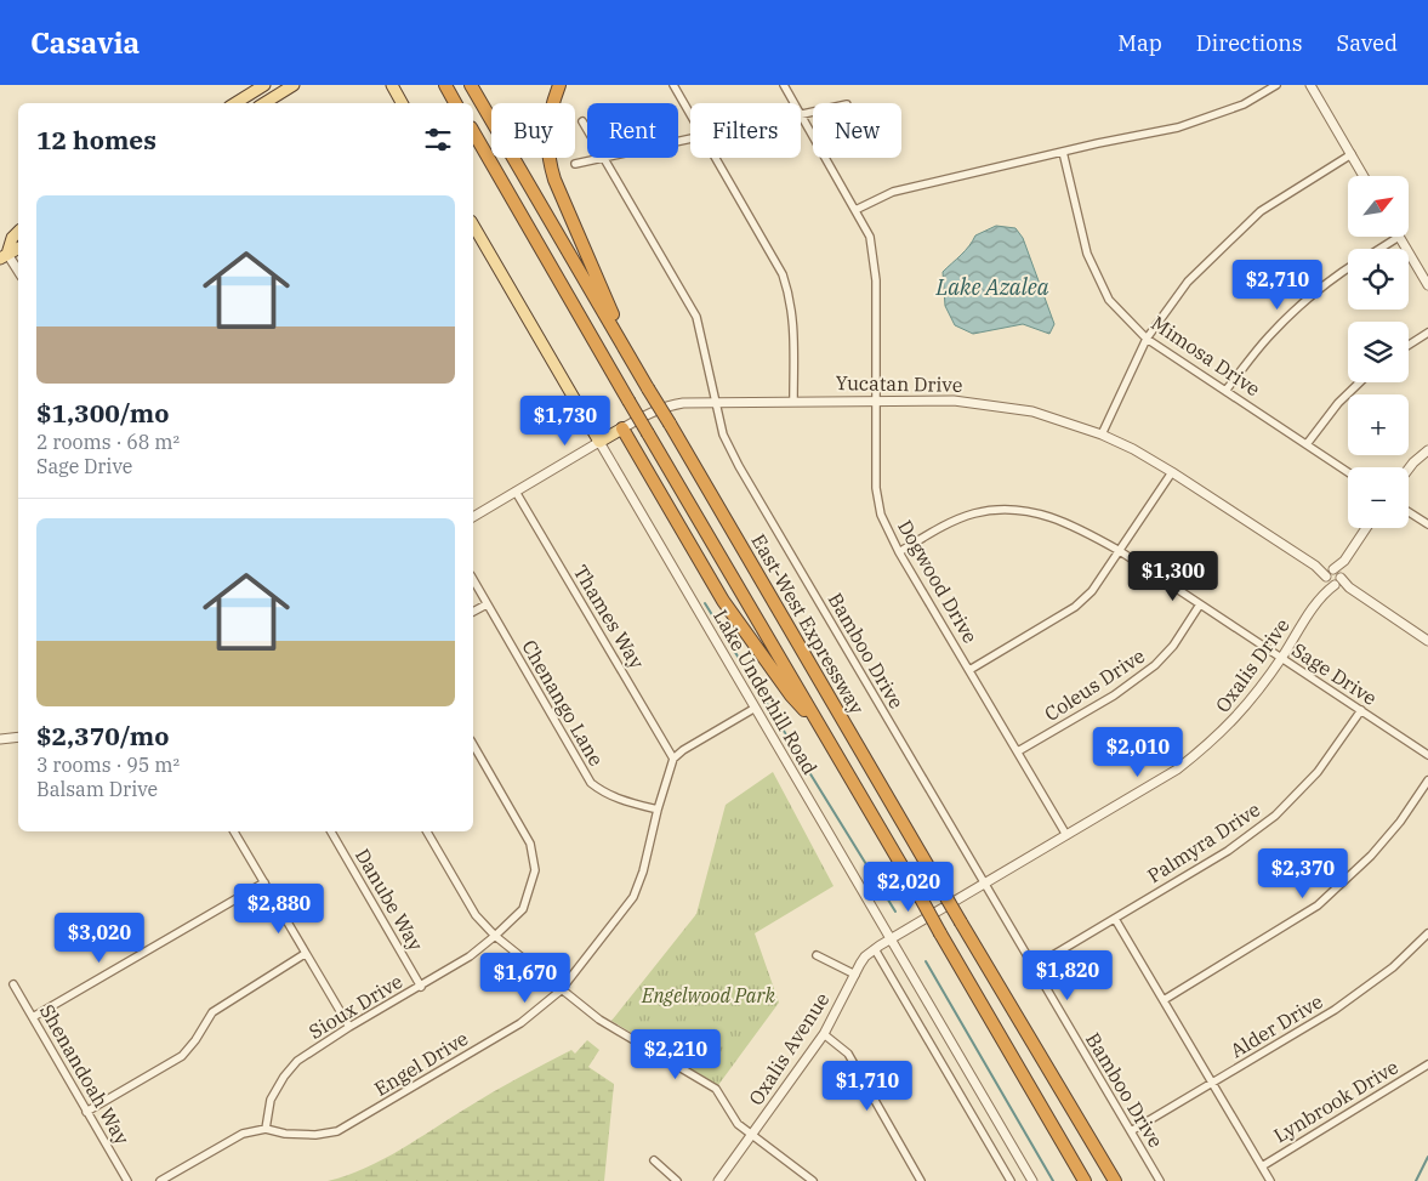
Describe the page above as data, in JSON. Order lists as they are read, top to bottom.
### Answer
{
  "streets": {
    "highway": ["East-West Expressway"],
    "main road": ["Yucatan Drive", "Lake Underhill Road"],
    "street": [
      "Mimosa Drive",
      "Dogwood Drive",
      "Thames Way",
      "Bamboo Drive",
      "Oxalis Drive",
      "Sage Drive",
      "Coleus Drive",
      "Chenango Lane",
      "Palmyra Drive",
      "Danube Way",
      "Sioux Drive",
      "Alder Drive",
      "Oxalis Avenue",
      "Engel Drive",
      "Shenandoah Way",
      "Lynbrook Drive"
    ]
  },
  "crossings": [
    ["Yucatan Drive", "Dogwood Drive"],
    ["Yucatan Drive", "Thames Way"],
    ["Yucatan Drive", "Bamboo Drive"],
    ["Yucatan Drive", "Oxalis Drive"],
    ["Yucatan Drive", "Lake Underhill Road"],
    ["Dogwood Drive", "Oxalis Drive"],
    ["Dogwood Drive", "Sage Drive"],
    ["Dogwood Drive", "Coleus Drive"],
    ["Thames Way", "Engel Drive"],
    ["Bamboo Drive", "Oxalis Drive"],
    ["Bamboo Drive", "Palmyra Drive"],
    ["Bamboo Drive", "Alder Drive"],
    ["Oxalis Drive", "Sage Drive"],
    ["Oxalis Drive", "Lake Underhill Road"],
    ["Oxalis Drive", "Oxalis Avenue"],
    ["Sage Drive", "Coleus Drive"],
    ["Sage Drive", "Palmyra Drive"],
    ["Lake Underhill Road", "Oxalis Avenue"],
    ["Chenango Lane", "Engel Drive"],
    ["Danube Way", "Sioux Drive"],
    ["Sioux Drive", "Engel Drive"]
  ],
  "water": ["Lake Azalea"],
  "parks": ["Engelwood Park"],
  "north": "top right",
  "page": {
    "header": "Casavia",
    "nav": ["Map", "Directions", "Saved"],
    "chip": [
      "Buy",
      "Rent",
      "Filters",
      "New"
    ],
    "heading": "12 homes",
    "map_buttons": ["+", "−"],
    "list": [
      {
        "name": "$1,300/mo",
        "note": "2 rooms · 68 m² · Sage Drive"
      },
      {
        "name": "$2,370/mo",
        "note": "3 rooms · 95 m² · Balsam Drive"
      }
    ],
    "price": [
      "$2,710",
      "$1,730",
      "$1,300",
      "$2,010",
      "$2,370",
      "$2,020",
      "$2,880",
      "$3,020",
      "$1,820",
      "$1,670",
      "$2,210",
      "$1,710"
    ]
  }
}
